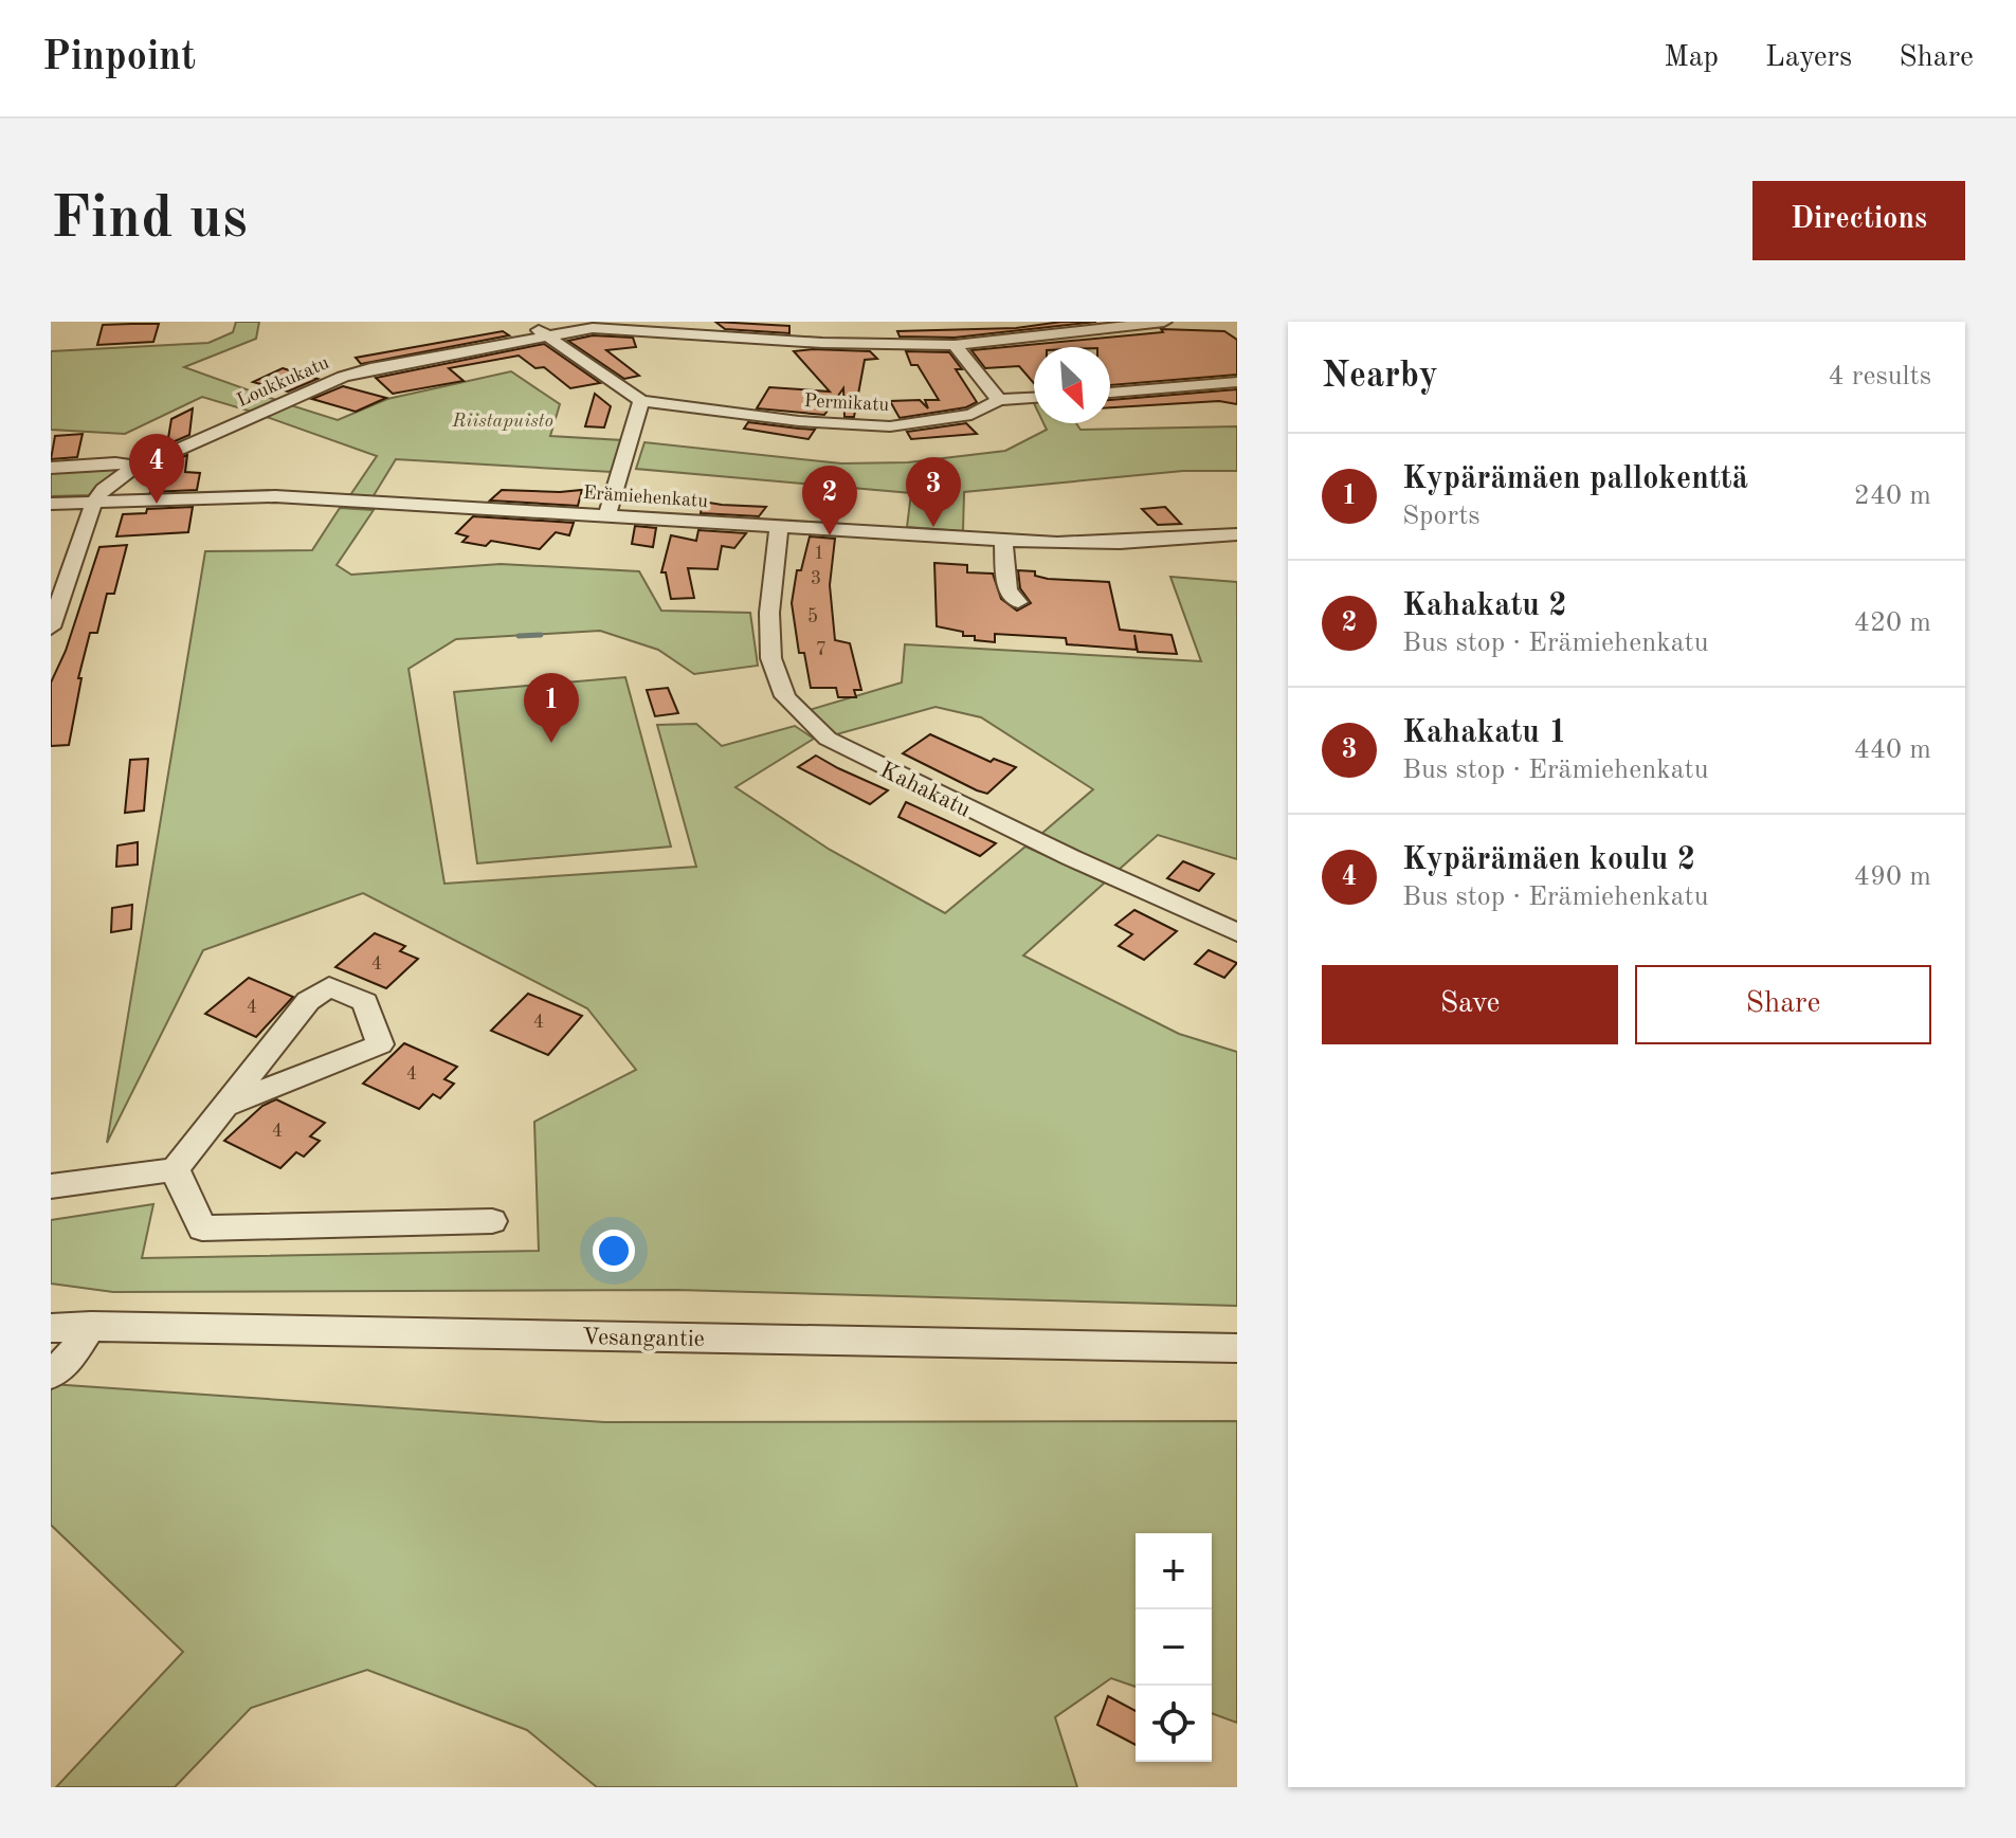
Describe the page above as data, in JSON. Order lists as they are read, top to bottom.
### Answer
{
  "streets": {
    "street": [
      "Loukkukatu",
      "Permikatu",
      "Erämiehenkatu",
      "Kahakatu",
      "Vesangantie"
    ]
  },
  "crossings": [
    ["Loukkukatu", "Erämiehenkatu"],
    ["Erämiehenkatu", "Kahakatu"]
  ],
  "parks": ["Riistapuisto"],
  "house_numbers": [
    "1",
    "3",
    "5",
    "7",
    "4",
    "4",
    "4",
    "4",
    "4"
  ],
  "north": "bottom right",
  "page": {
    "header": "Pinpoint",
    "nav": ["Map", "Layers", "Share"],
    "buttons": [
      "Directions",
      ["Save", "Share"]
    ],
    "title": "Find us",
    "heading": ["Nearby", "4 results"],
    "list": [
      {
        "mark": "1",
        "name": "Kypärämäen pallokenttä",
        "note": "Sports",
        "value": "240 m"
      },
      {
        "mark": "2",
        "name": "Kahakatu 2",
        "note": "Bus stop · Erämiehenkatu",
        "value": "420 m"
      },
      {
        "mark": "3",
        "name": "Kahakatu 1",
        "note": "Bus stop · Erämiehenkatu",
        "value": "440 m"
      },
      {
        "mark": "4",
        "name": "Kypärämäen koulu 2",
        "note": "Bus stop · Erämiehenkatu",
        "value": "490 m"
      }
    ],
    "pins": [
      "4",
      "3",
      "2",
      "1"
    ],
    "map_buttons": ["+", "−"]
  }
}
